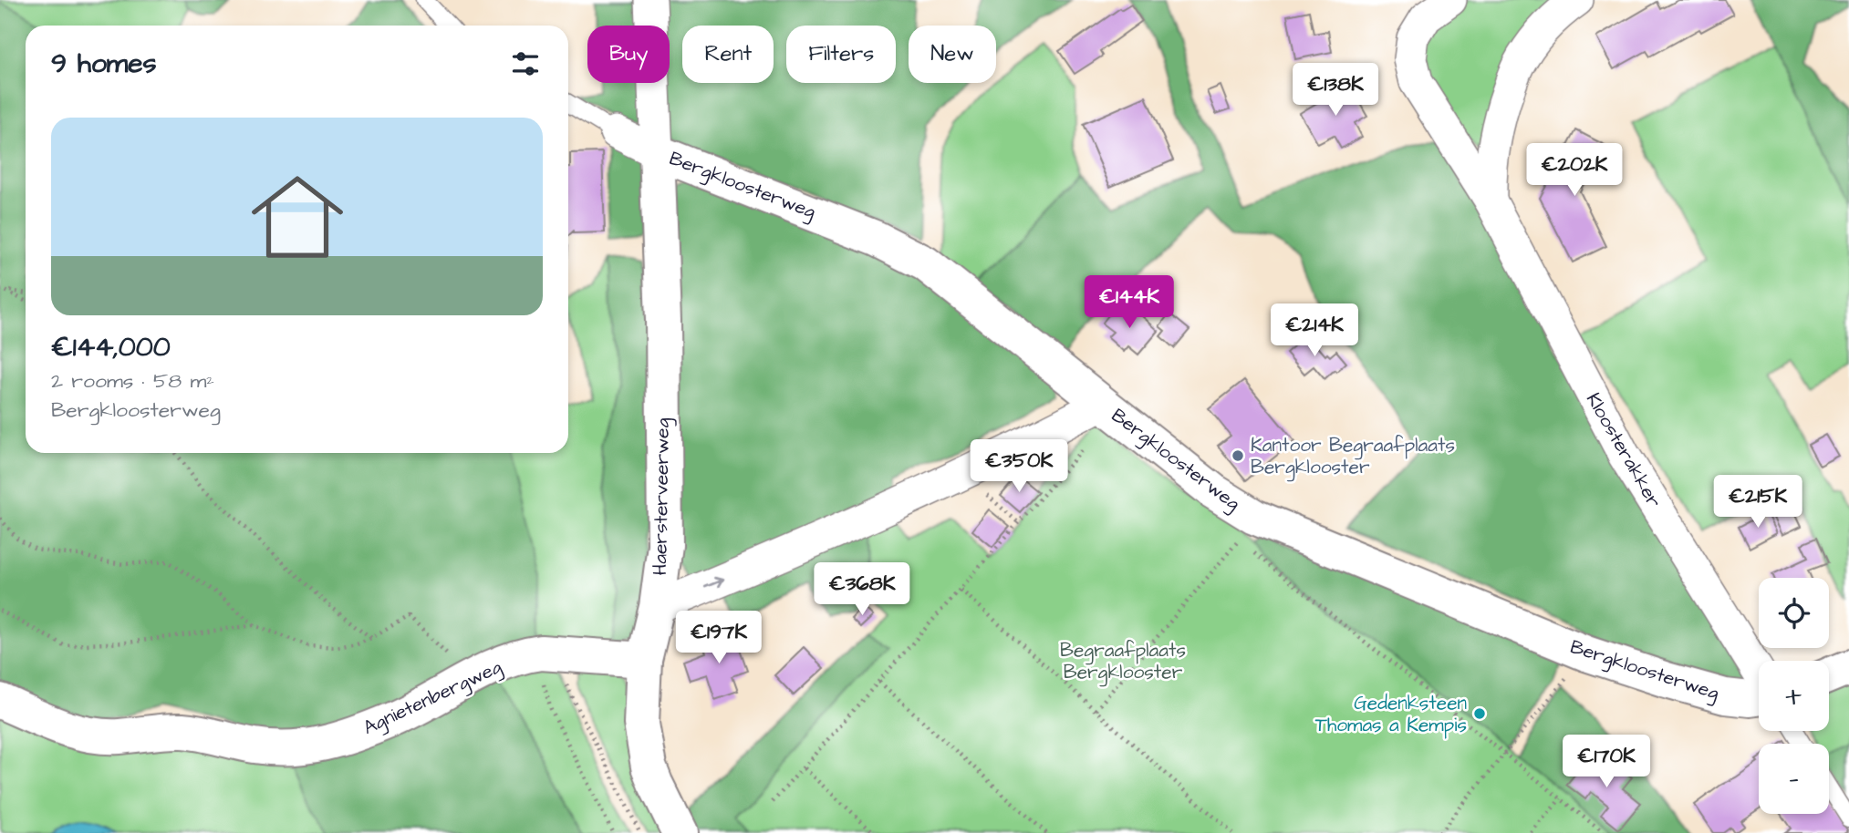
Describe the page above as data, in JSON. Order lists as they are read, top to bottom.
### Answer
{
  "streets": {
    "street": [
      "Bergkloosterweg",
      "Kloosterakker",
      "Haersterveerweg",
      "Agnietenbergweg"
    ]
  },
  "crossings": [
    ["Bergkloosterweg", "Haersterveerweg"],
    ["Haersterveerweg", "Agnietenbergweg"]
  ],
  "parks": ["Begraafplaats Bergklooster"],
  "places": ["Kantoor Begraafplaats Bergklooster", "Gedenksteen Thomas a Kempis"],
  "page": {
    "chip": [
      "Buy",
      "Rent",
      "Filters",
      "New"
    ],
    "heading": "9 homes",
    "price": [
      "€138K",
      "€202K",
      "€144K",
      "€214K",
      "€350K",
      "€215K",
      "€368K",
      "€197K",
      "€170K"
    ],
    "list": [
      {
        "name": "€144,000",
        "note": "2 rooms · 58 m² · Bergkloosterweg"
      }
    ],
    "map_buttons": ["+", "−"]
  }
}
